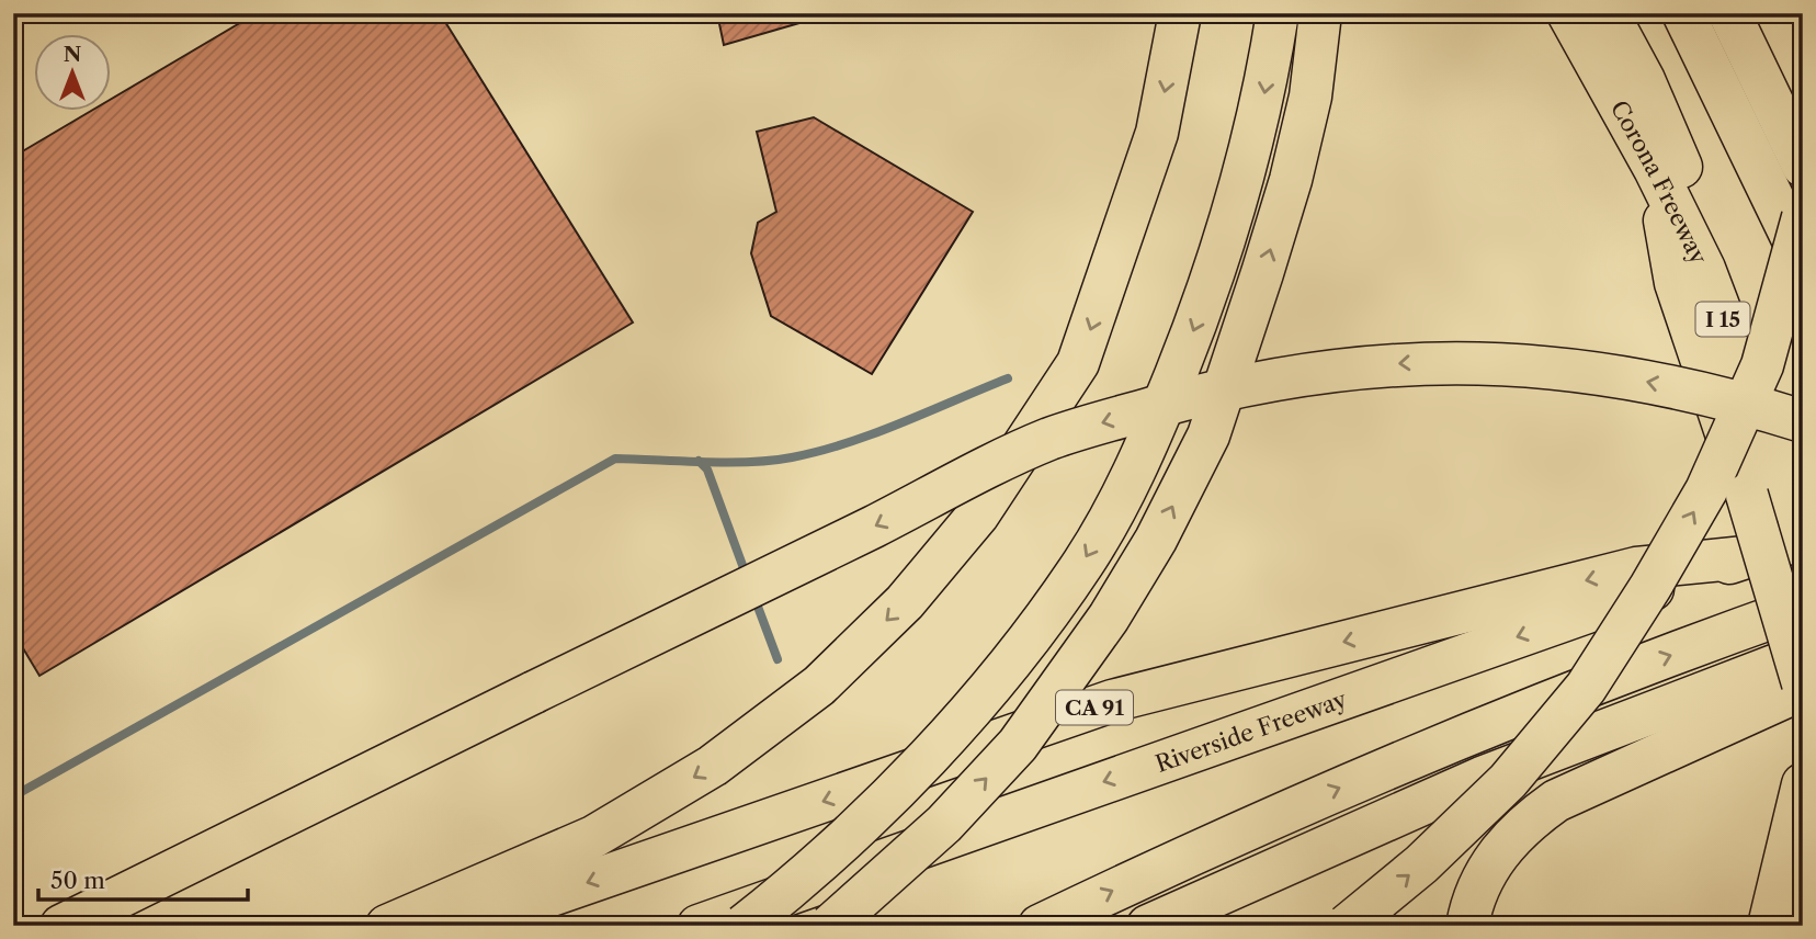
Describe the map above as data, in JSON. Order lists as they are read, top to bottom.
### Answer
{
  "streets": {
    "highway": ["Corona Freeway", "CA 91", "Riverside Freeway"]
  },
  "crossings": [
    ["CA 91", "Riverside Freeway"]
  ],
  "scale_bar": "50 m",
  "north": "top"
}
